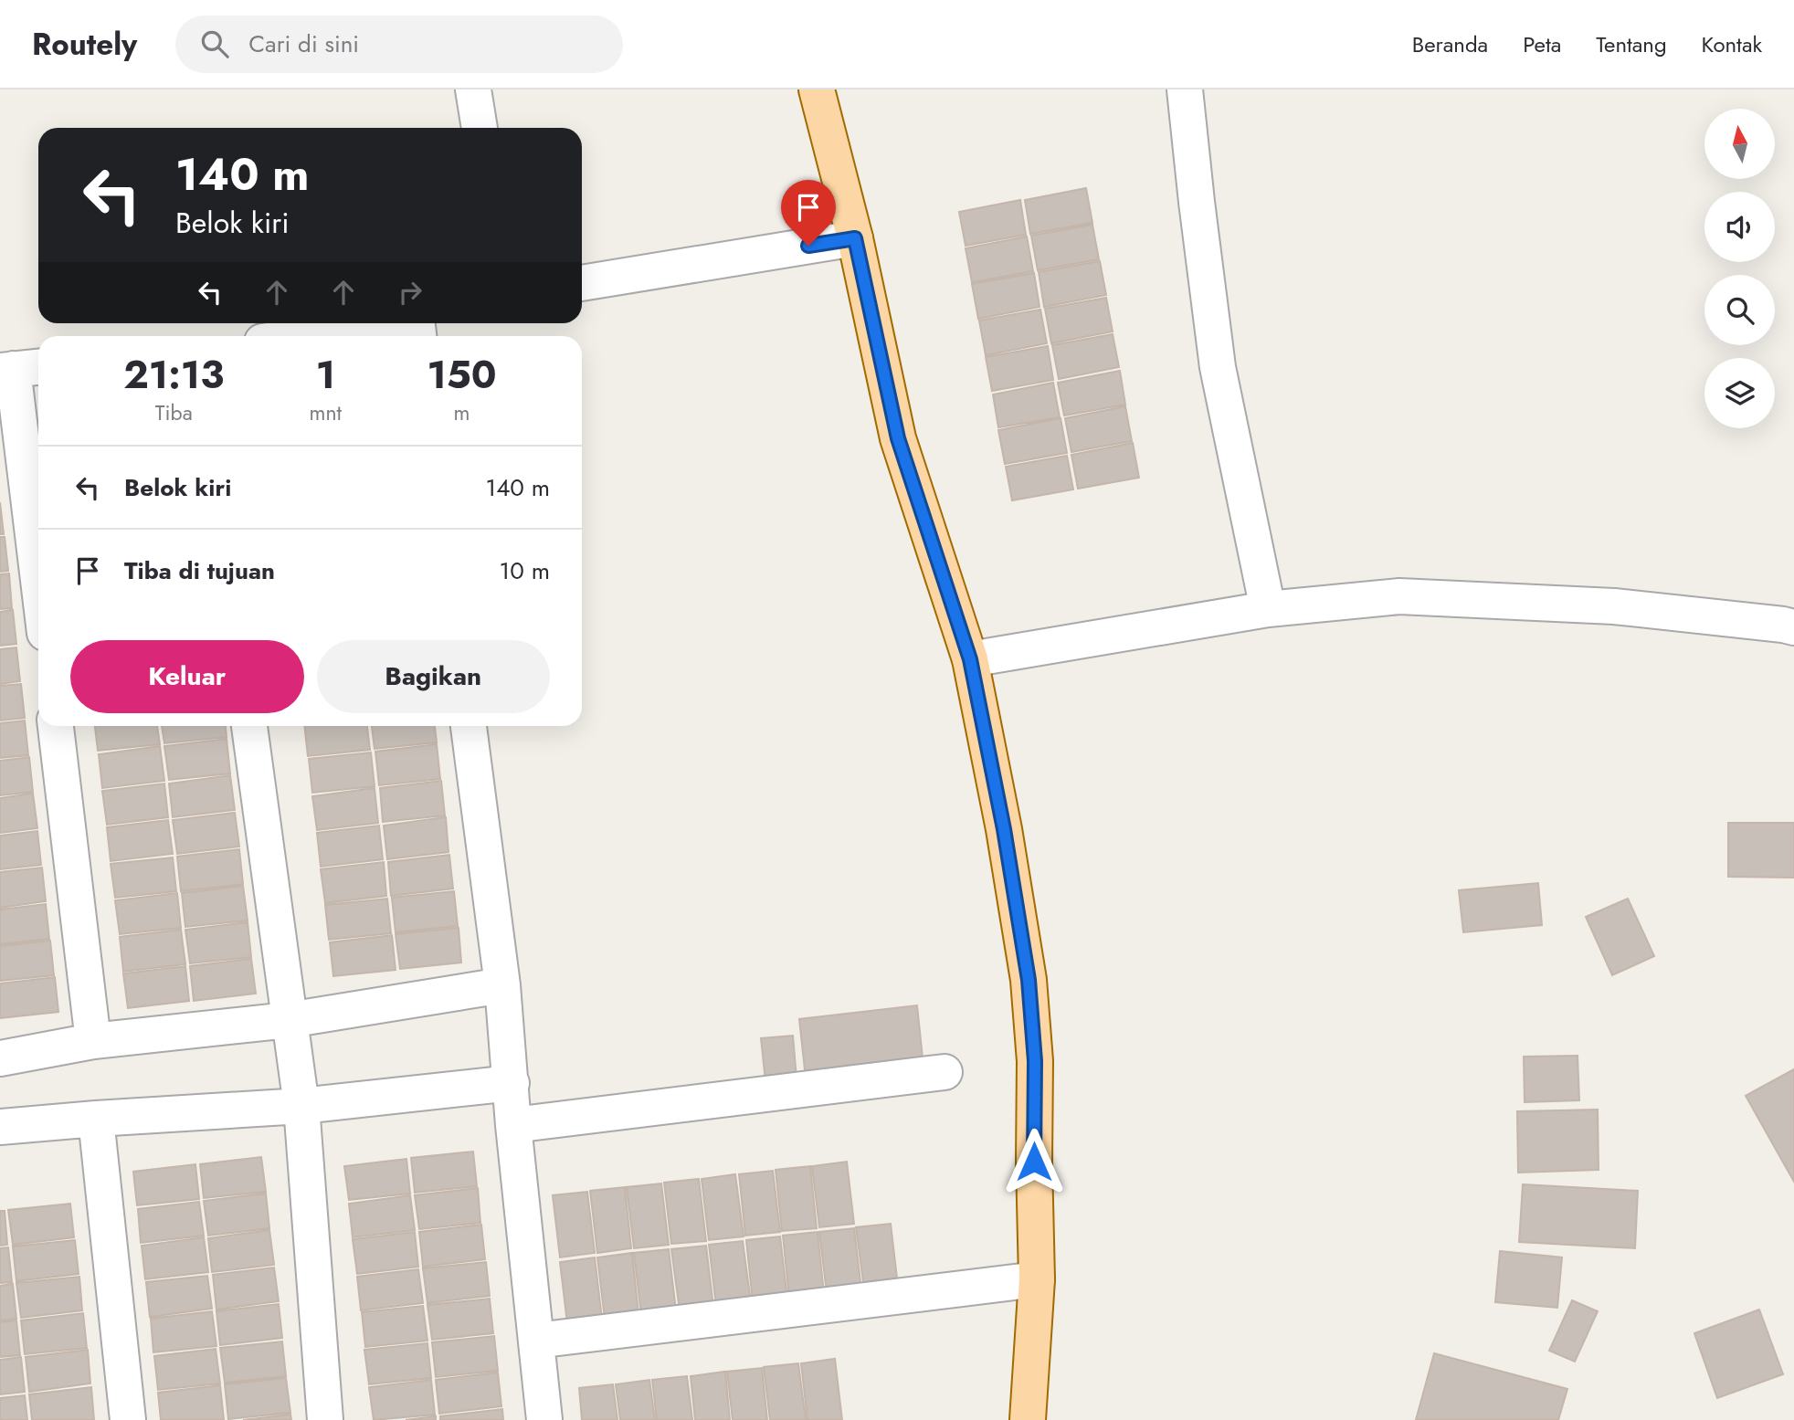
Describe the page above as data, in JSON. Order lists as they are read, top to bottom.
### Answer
{
  "north": "top",
  "page": {
    "header": "Routely",
    "search": "Cari di sini",
    "nav": [
      "Beranda",
      "Peta",
      "Tentang",
      "Kontak"
    ],
    "turn": ["140 m", "Belok kiri"],
    "eta": [
      "21:13",
      "Tiba",
      "1",
      "mnt",
      "150",
      "m"
    ],
    "list": [
      {
        "name": "Belok kiri",
        "value": "140 m"
      },
      {
        "name": "Tiba di tujuan",
        "value": "10 m"
      }
    ],
    "buttons": ["Keluar", "Bagikan"]
  }
}
